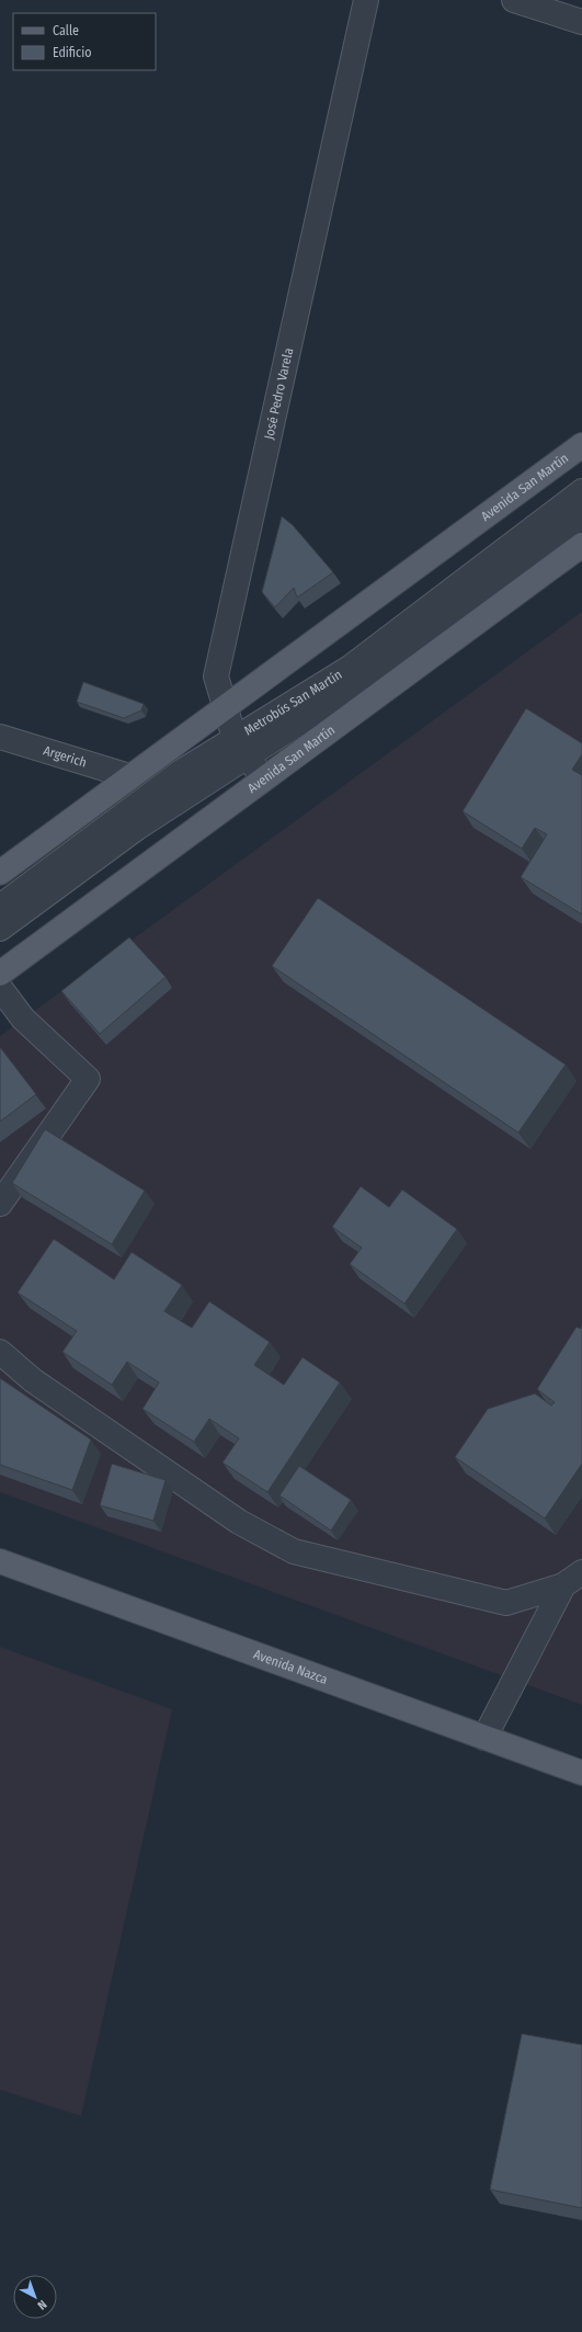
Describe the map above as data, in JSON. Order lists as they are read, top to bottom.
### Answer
{
  "streets": {
    "main road": ["Avenida San Martín", "Avenida Nazca"],
    "street": ["José Pedro Varela", "Metrobús San Martín", "Argerich"]
  },
  "crossings": [
    ["José Pedro Varela", "Avenida San Martín"],
    ["José Pedro Varela", "Metrobús San Martín"],
    ["Avenida San Martín", "Argerich"]
  ],
  "legend": ["Calle", "Edificio"],
  "north": "bottom right"
}
